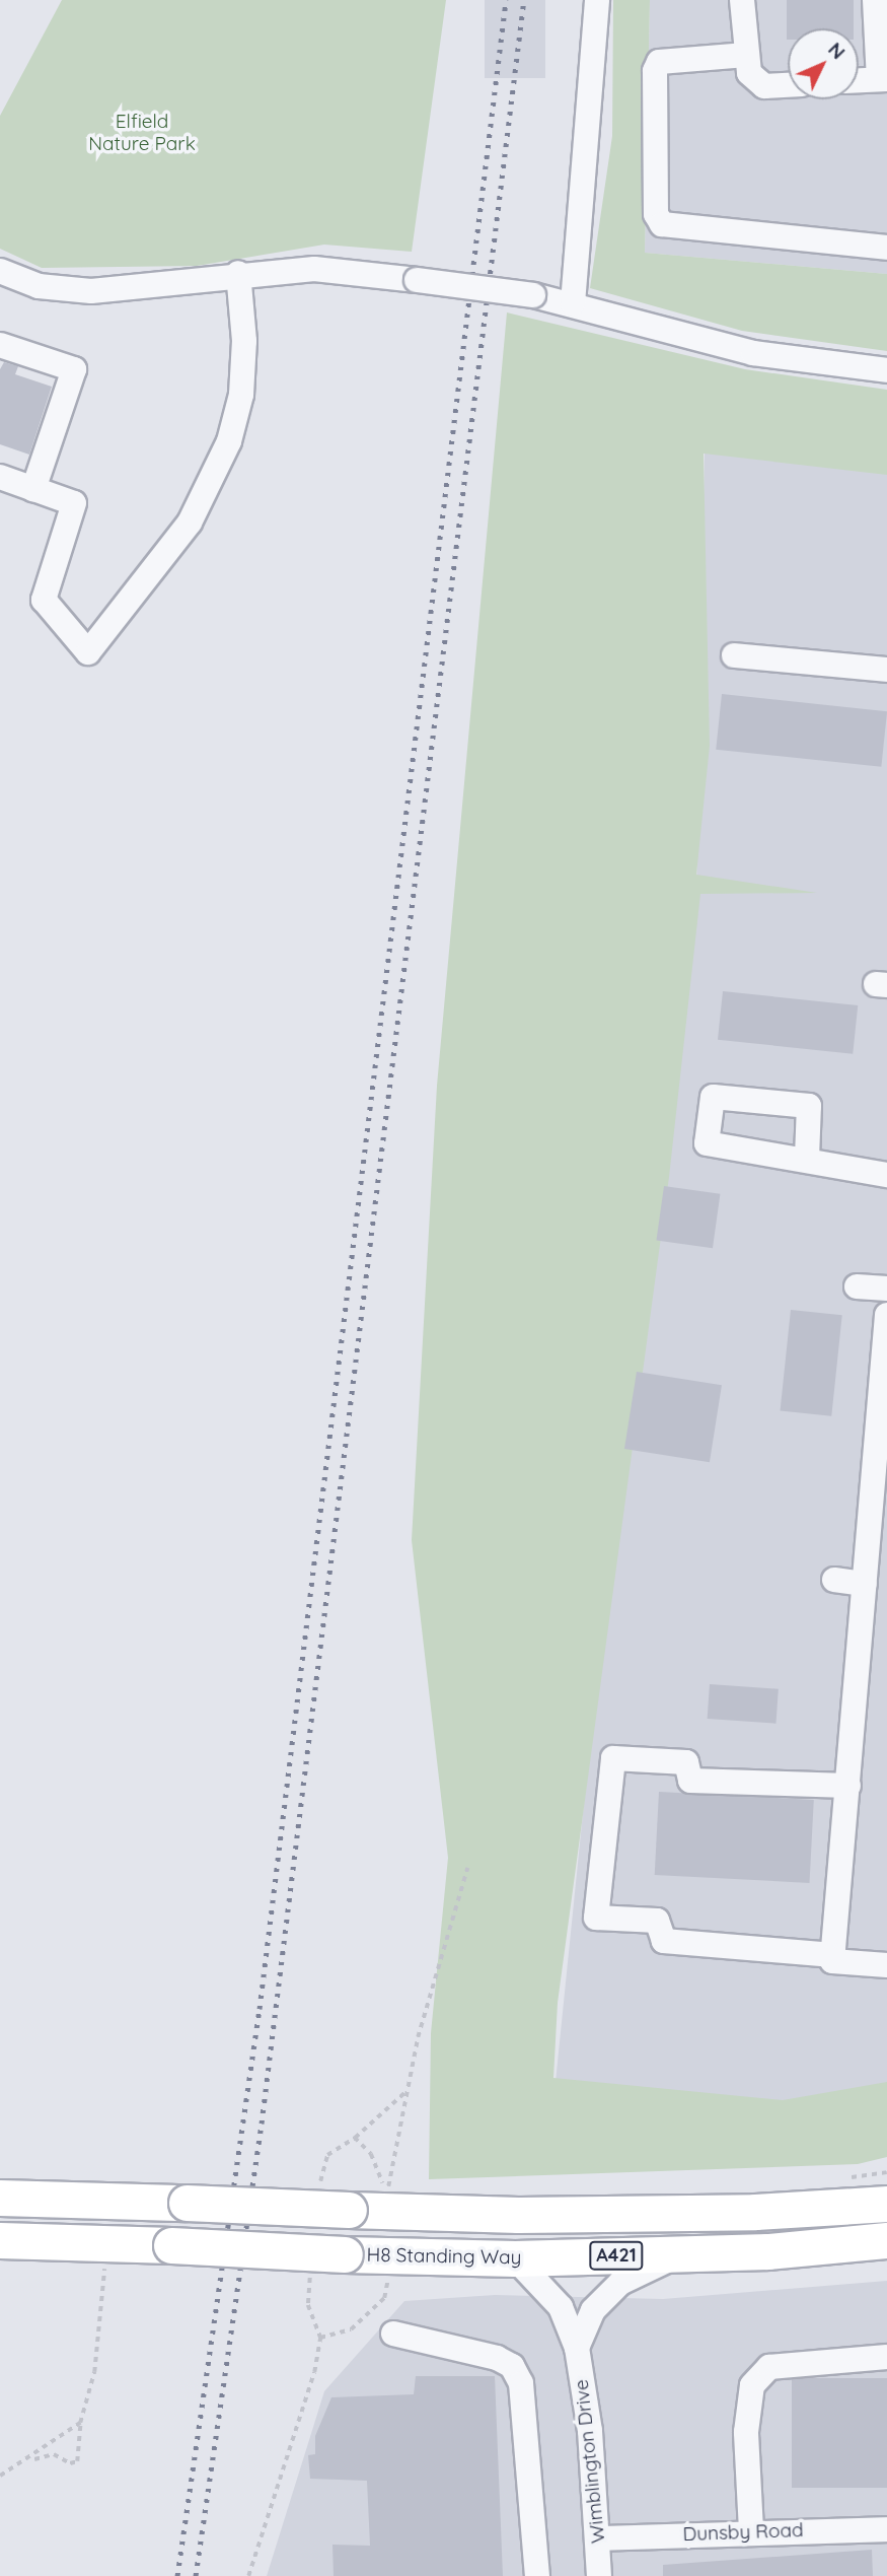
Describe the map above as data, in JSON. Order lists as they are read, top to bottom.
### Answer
{
  "streets": {
    "highway": ["A421", "H8 Standing Way"],
    "street": ["Wimblington Drive", "Dunsby Road"]
  },
  "crossings": [
    ["H8 Standing Way", "Wimblington Drive"],
    ["Wimblington Drive", "Dunsby Road"]
  ],
  "parks": ["Elfield Nature Park"],
  "north": "top right"
}
